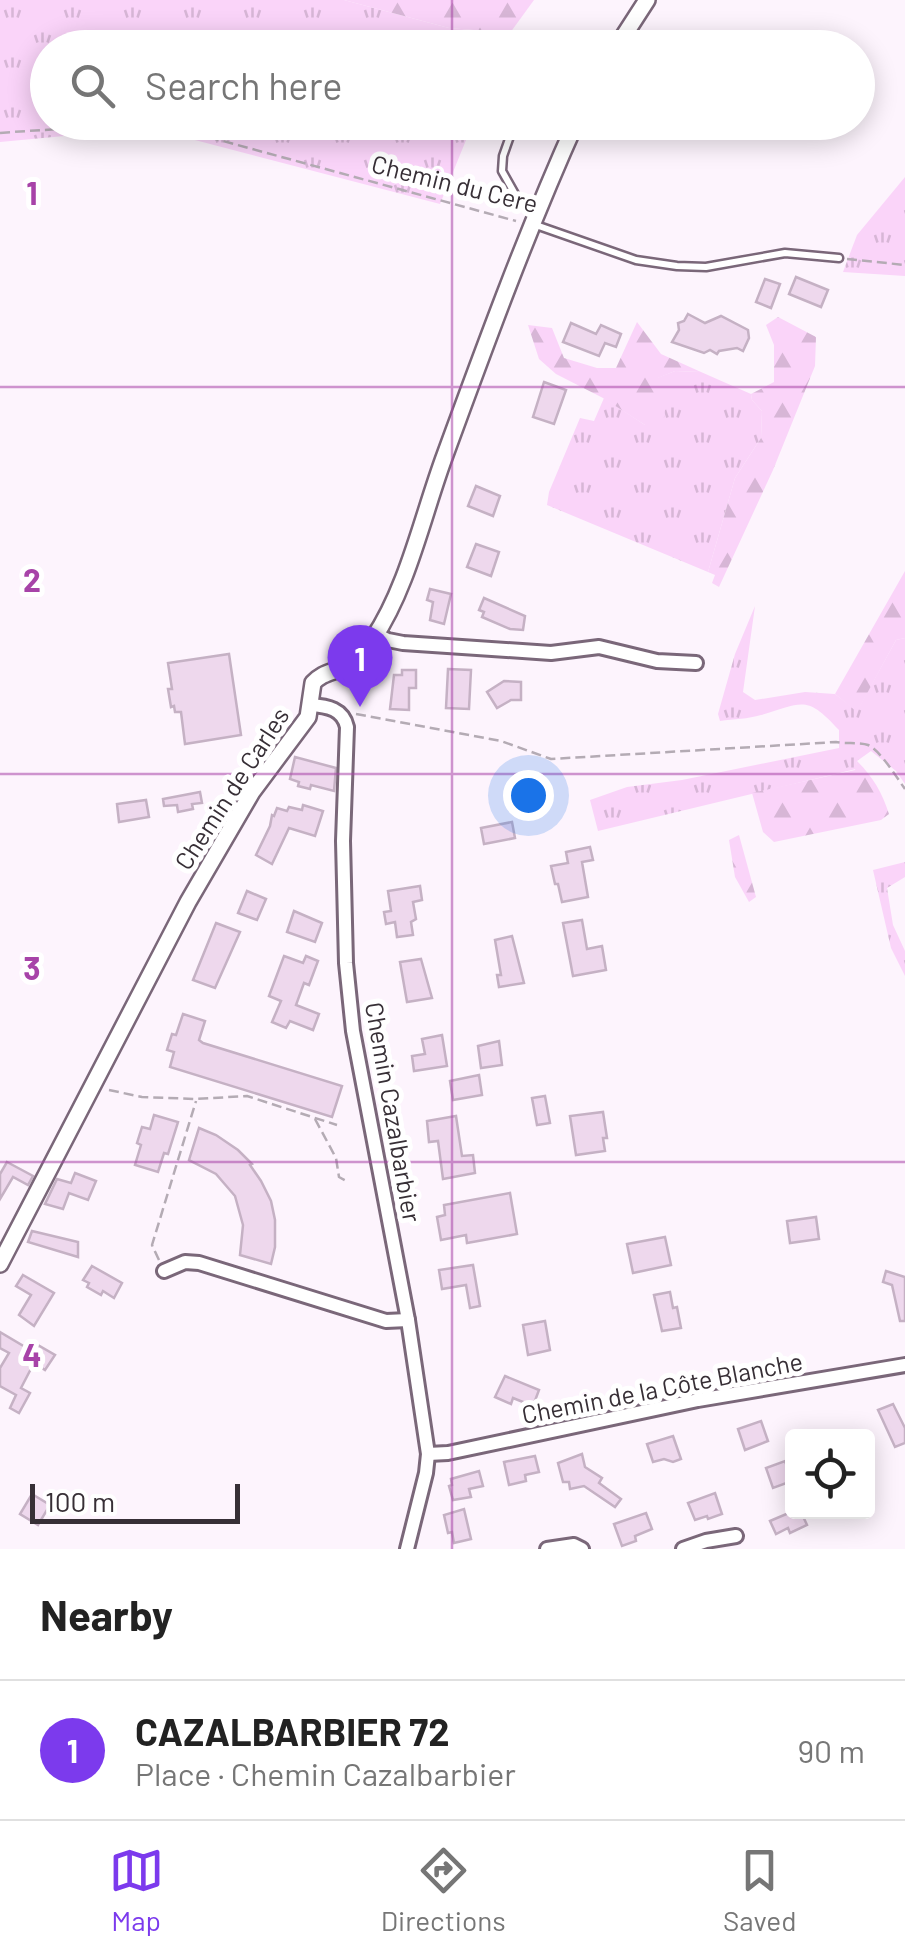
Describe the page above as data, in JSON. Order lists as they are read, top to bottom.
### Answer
{
  "streets": {
    "street": ["Chemin de Carles", "Chemin Cazalbarbier", "Chemin de la Côte Blanche"],
    "lane": ["Chemin du Cere"]
  },
  "crossings": [
    ["Chemin du Cere", "Chemin de Carles"],
    ["Chemin Cazalbarbier", "Chemin de la Côte Blanche"]
  ],
  "scale_bar": "100 m",
  "page": {
    "search": "Search here",
    "pins": "1",
    "scale": "100 m",
    "heading": "Nearby",
    "list": [
      {
        "mark": "1",
        "name": "CAZALBARBIER 72",
        "note": "Place · Chemin Cazalbarbier",
        "value": "90 m"
      }
    ],
    "nav": ["Map", "Directions", "Saved"]
  },
  "grid": {
    "rows": [
      "1",
      "2",
      "3",
      "4"
    ]
  }
}
